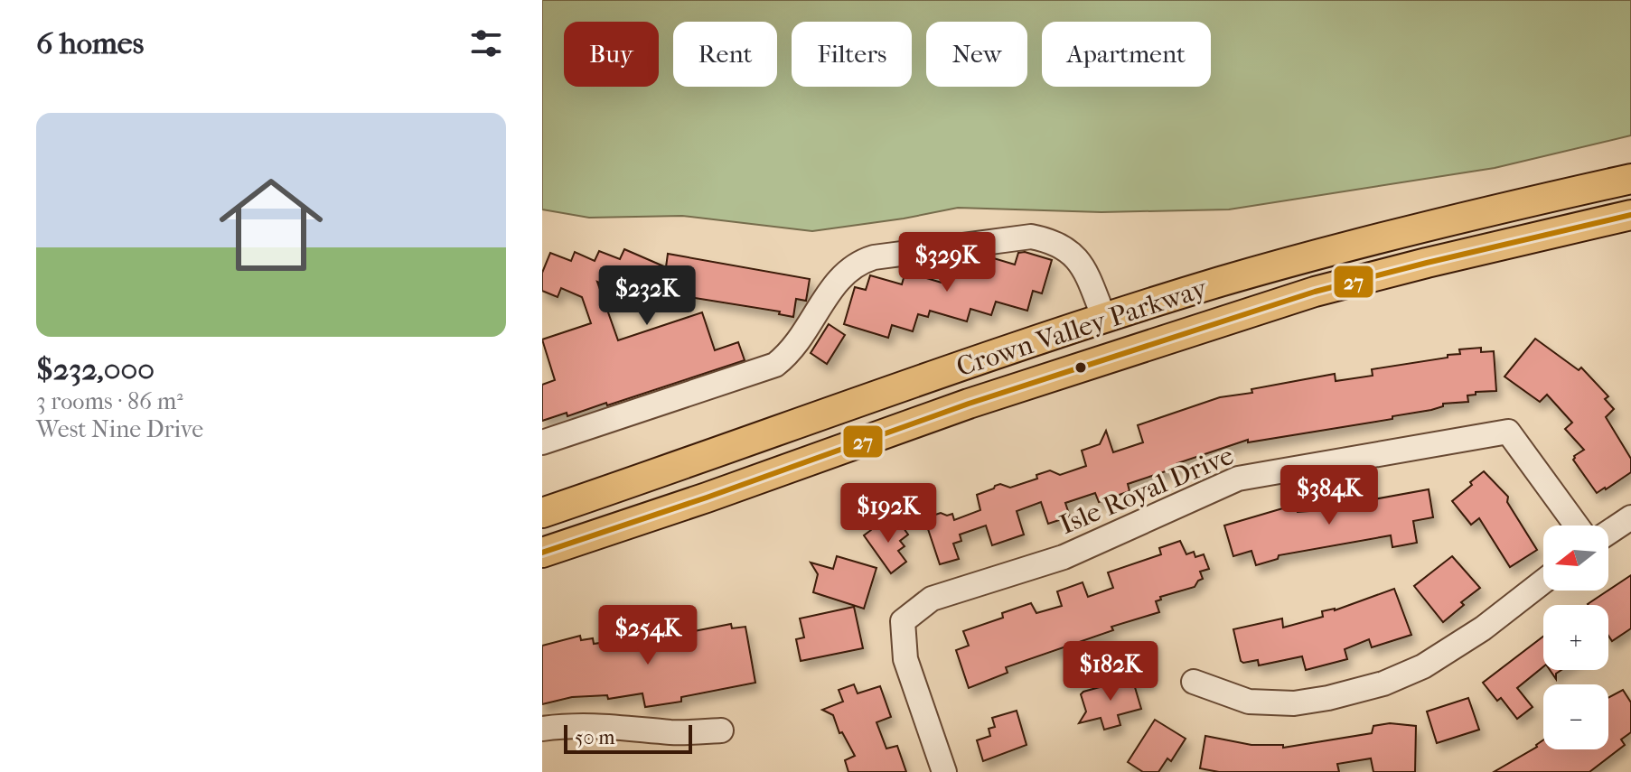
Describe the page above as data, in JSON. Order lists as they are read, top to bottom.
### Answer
{
  "streets": {
    "main road": ["Crown Valley Parkway"],
    "street": ["Isle Royal Drive"]
  },
  "lines": ["transit line 27"],
  "scale_bar": "50 m",
  "north": "left",
  "page": {
    "heading": "6 homes",
    "chip": [
      "Buy",
      "Rent",
      "Filters",
      "New",
      "Apartment"
    ],
    "list": [
      {
        "name": "$232,000",
        "note": "3 rooms · 86 m² · West Nine Drive"
      }
    ],
    "price": [
      "$329K",
      "$232K",
      "$384K",
      "$192K",
      "$254K",
      "$182K"
    ],
    "map_buttons": ["+", "−"],
    "scale": "50 m"
  }
}
